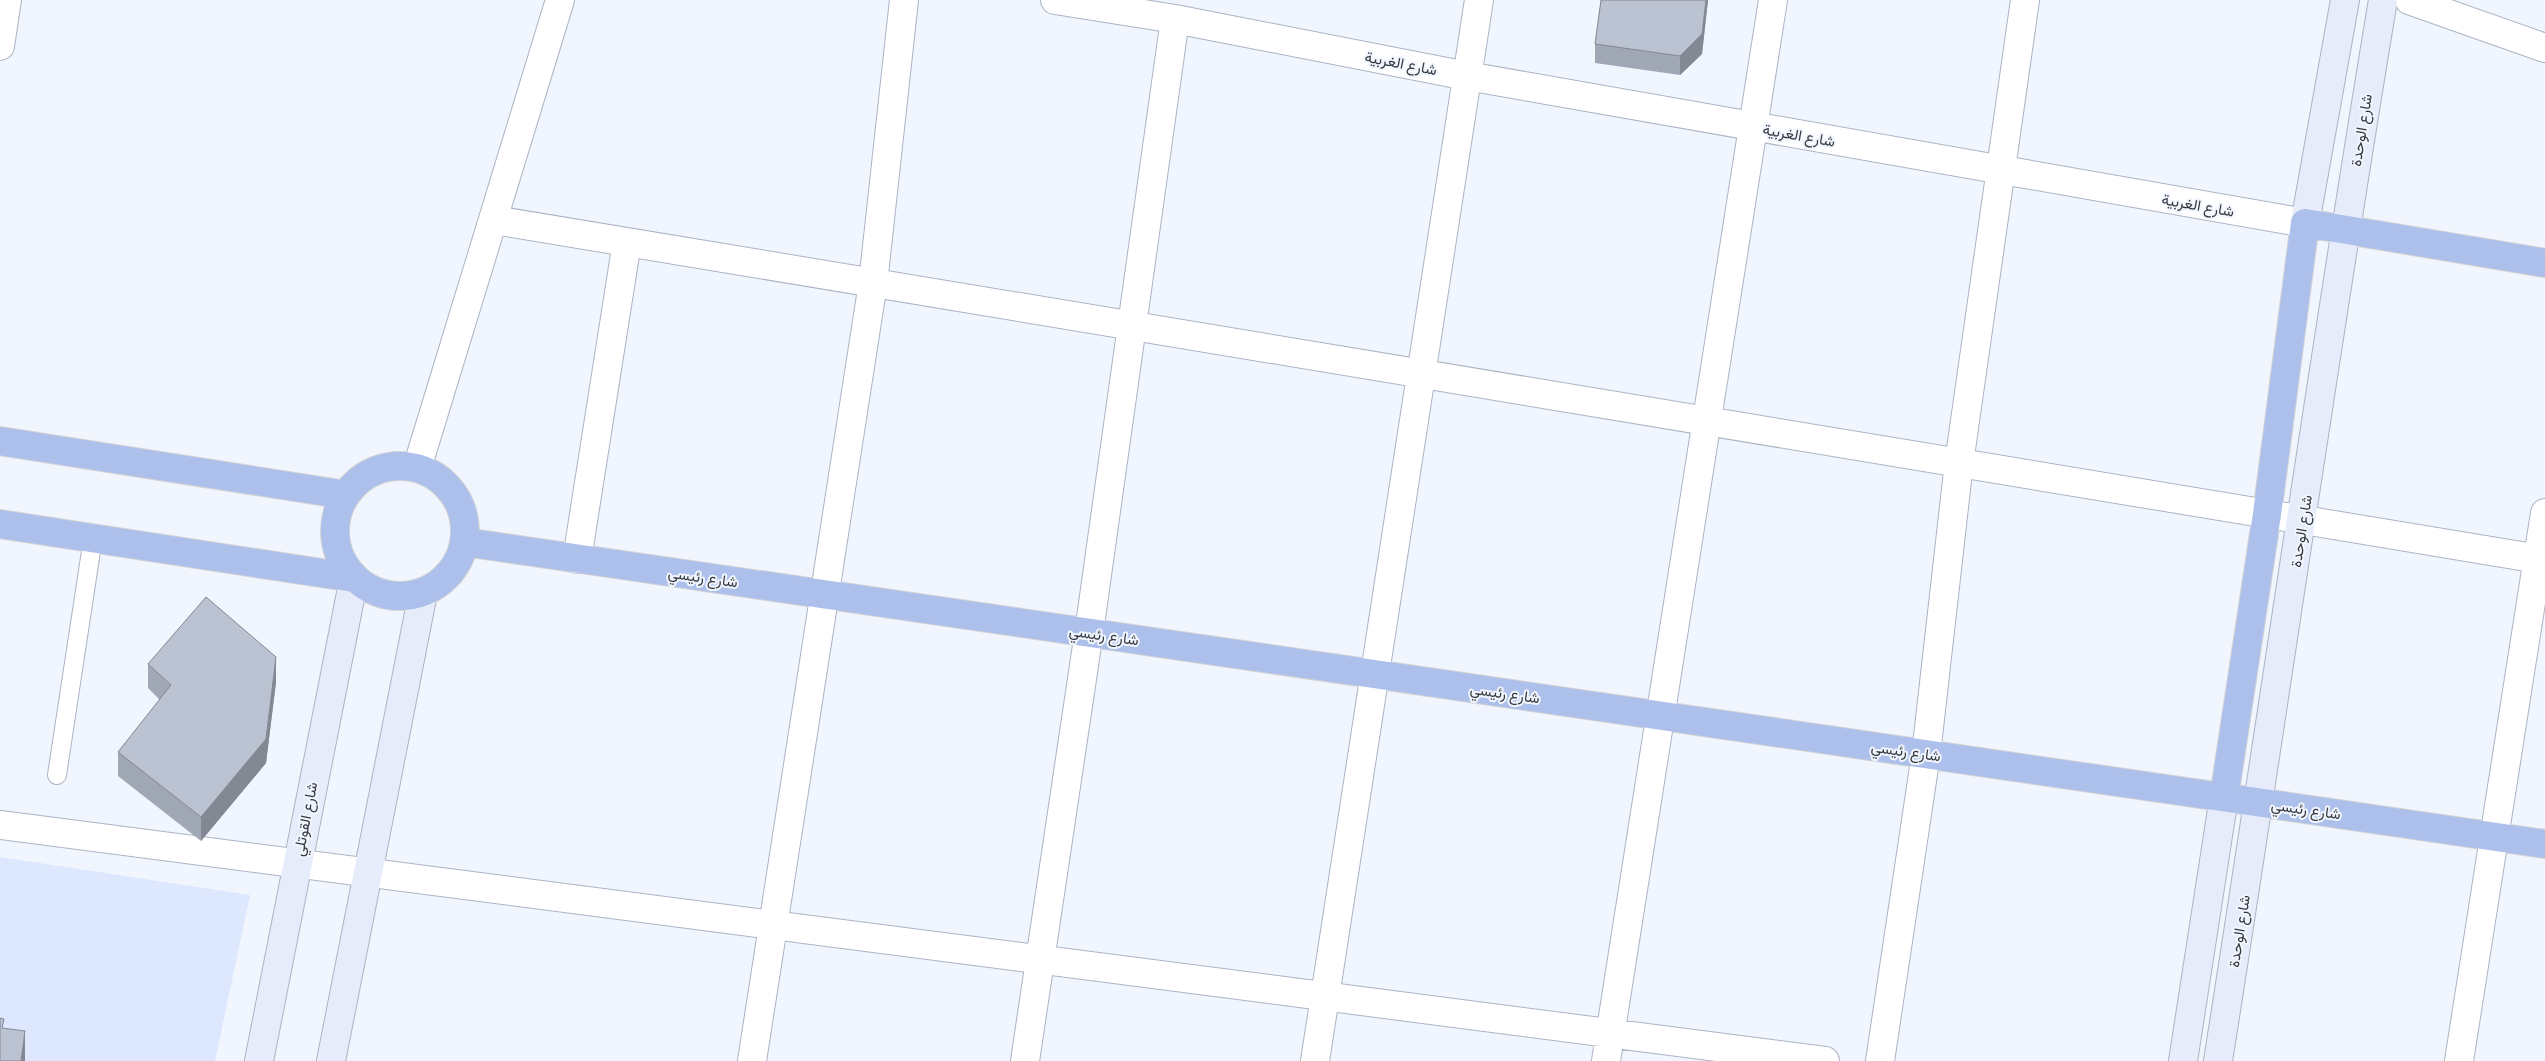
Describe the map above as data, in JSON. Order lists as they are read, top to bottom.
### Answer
{
  "streets": {
    "highway": ["شارع الغربية", "شارع رئيسي"],
    "street": ["شارع الوحدة", "شارع القوتلي"]
  },
  "crossings": [
    ["شارع الغربية", "شارع الوحدة"],
    ["شارع الوحدة", "شارع رئيسي"],
    ["شارع رئيسي", "شارع القوتلي"]
  ]
}
